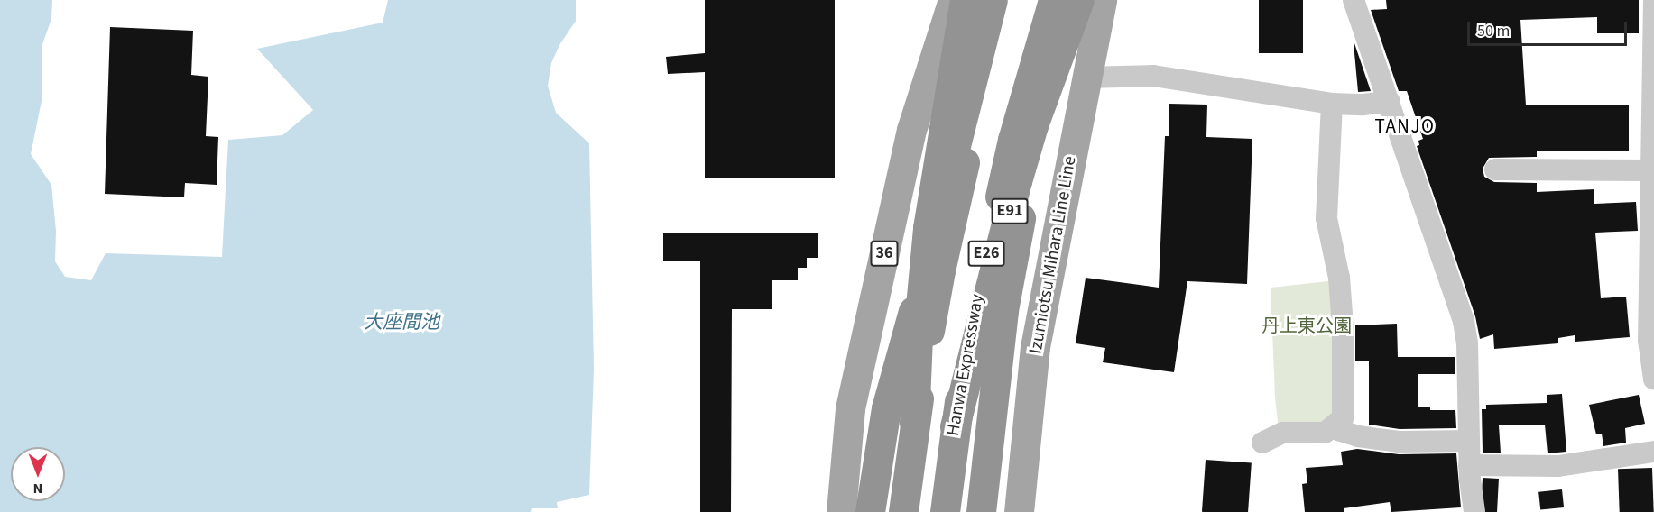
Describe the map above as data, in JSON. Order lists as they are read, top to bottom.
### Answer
{
  "streets": {
    "highway": ["E91", "E26", "Hanwa Expressway"],
    "main road": ["36", "Izumiotsu Mihara Line Line"]
  },
  "crossings": [
    ["E91", "Hanwa Expressway"]
  ],
  "districts": ["TANJO"],
  "water": ["大座間池"],
  "parks": ["丹上東公園"],
  "scale_bar": "50 m",
  "north": "bottom"
}
